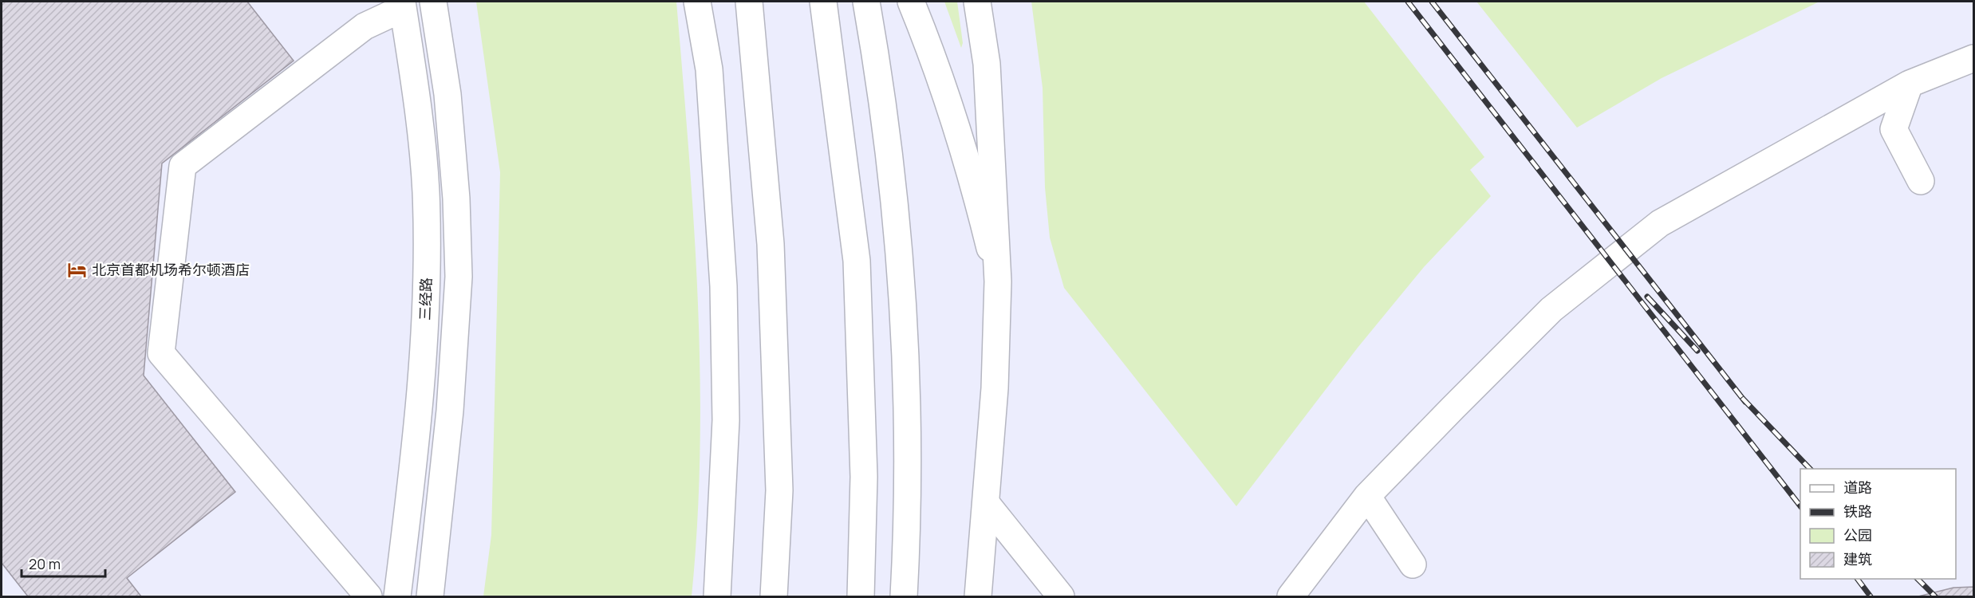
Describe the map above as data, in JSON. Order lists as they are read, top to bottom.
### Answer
{
  "streets": {
    "main road": ["三经路"]
  },
  "places": {
    "hotel": ["北京首都机场希尔顿酒店"]
  },
  "legend": [
    "道路",
    "铁路",
    "公园",
    "建筑"
  ],
  "scale_bar": "20 m"
}
